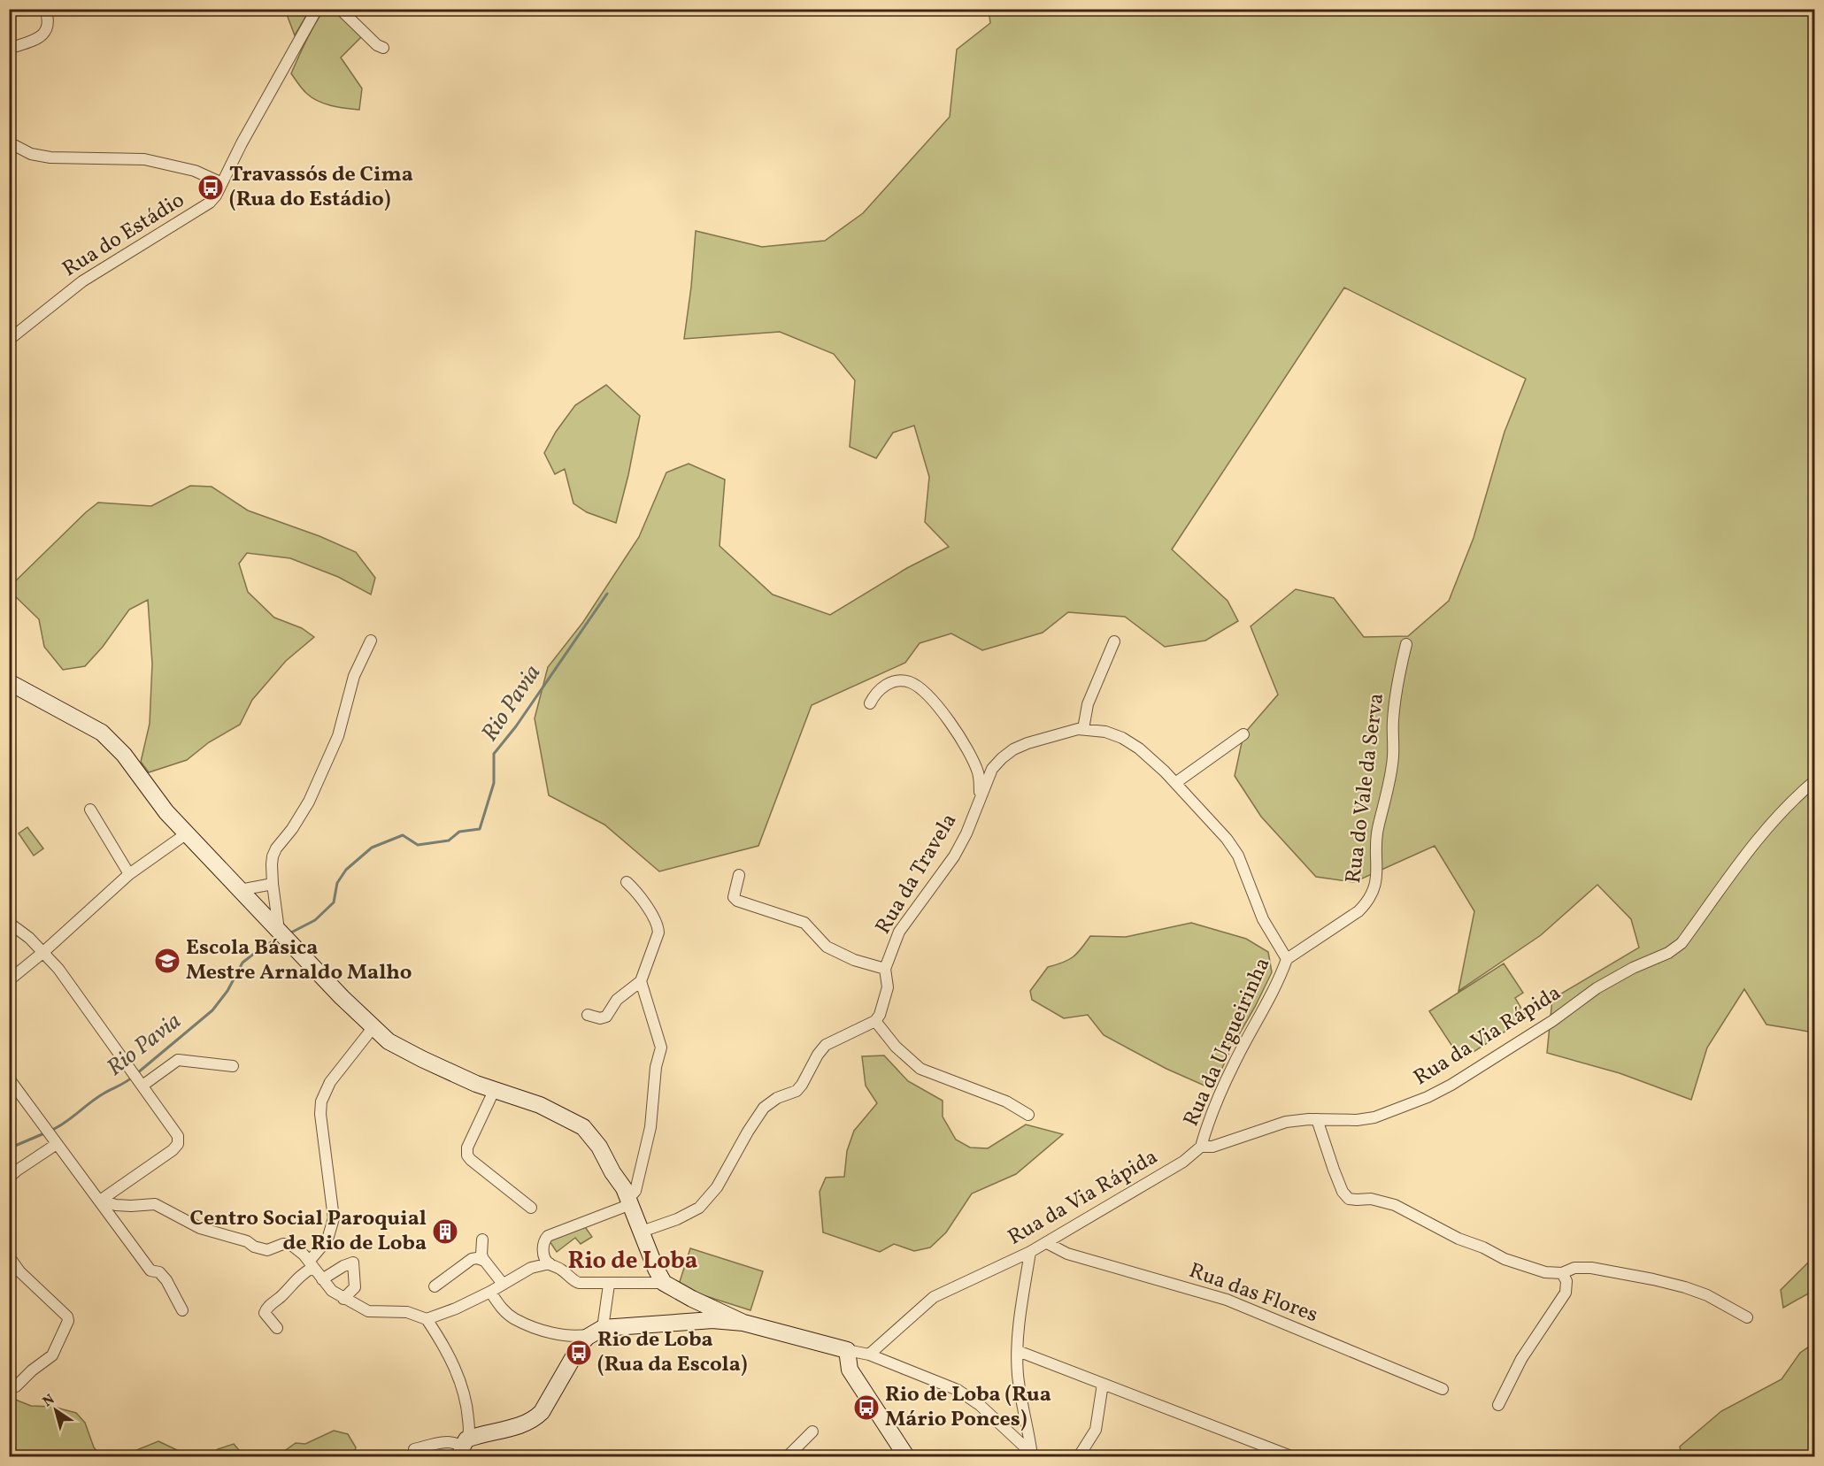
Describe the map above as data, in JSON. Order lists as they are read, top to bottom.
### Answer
{
  "streets": {
    "street": [
      "Rua do Estádio",
      "Rua do Vale da Serva",
      "Rua da Travela",
      "Rua da Via Rápida",
      "Rua da Urgueirinha",
      "Rua das Flores"
    ]
  },
  "crossings": [
    ["Rua do Vale da Serva", "Rua da Urgueirinha"],
    ["Rua da Travela", "Rua da Urgueirinha"],
    ["Rua da Via Rápida", "Rua da Urgueirinha"],
    ["Rua da Via Rápida", "Rua das Flores"]
  ],
  "districts": ["Rio de Loba"],
  "water": ["Rio Pavia"],
  "places": {
    "bus stop": ["Travassós de Cima (Rua do Estádio)", "Rio de Loba (Rua da Escola)", "Rio de Loba (Rua Mário Ponces)"],
    "school or university": ["Escola Básica Mestre Arnaldo Malho"],
    "building": ["Centro Social Paroquial de Rio de Loba"]
  },
  "north": "top left"
}
